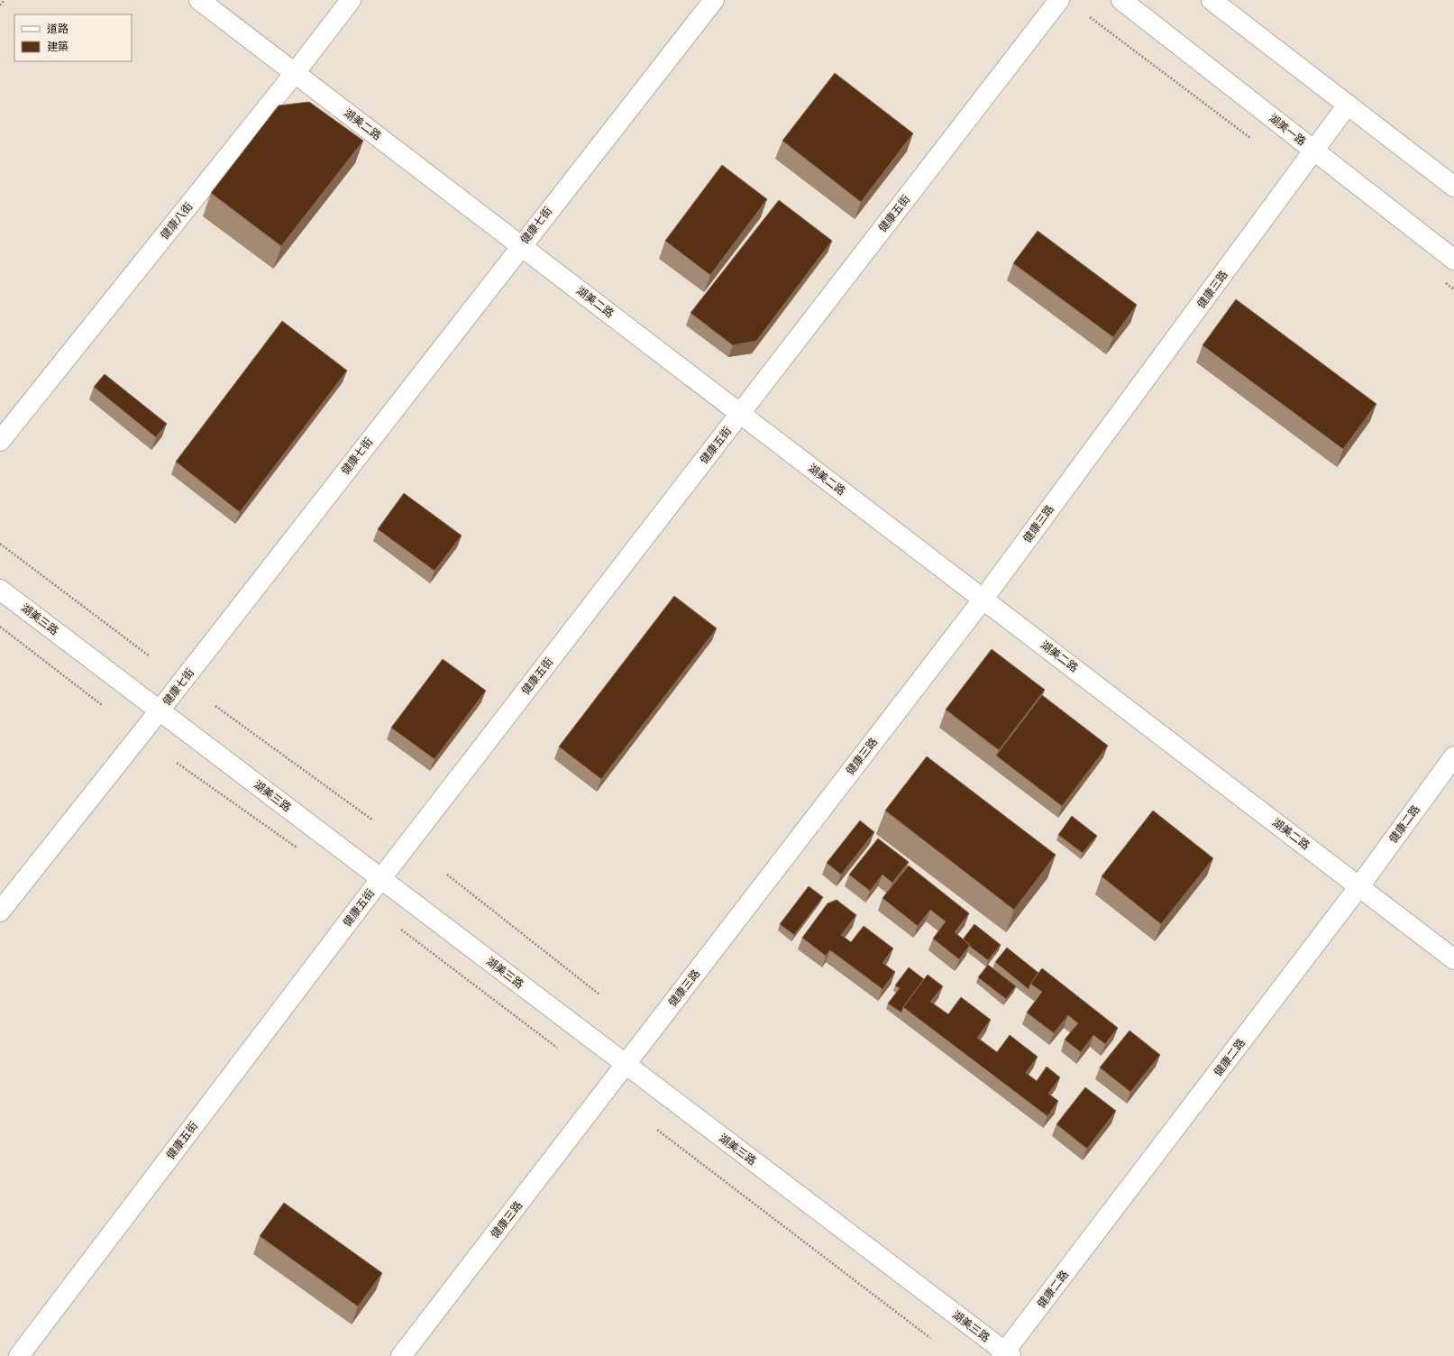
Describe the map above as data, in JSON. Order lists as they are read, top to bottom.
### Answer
{
  "streets": {
    "street": [
      "湖美二路",
      "湖美一路",
      "健康五街",
      "健康八街",
      "健康七街",
      "健康三路",
      "湖美三路",
      "健康二路"
    ]
  },
  "crossings": [
    ["湖美二路", "健康五街"],
    ["湖美二路", "健康八街"],
    ["湖美二路", "健康七街"],
    ["湖美二路", "健康三路"],
    ["湖美二路", "健康二路"],
    ["湖美一路", "健康三路"],
    ["健康五街", "湖美三路"],
    ["健康七街", "湖美三路"],
    ["健康三路", "湖美三路"],
    ["湖美三路", "健康二路"]
  ],
  "legend": ["道路", "建築"]
}
